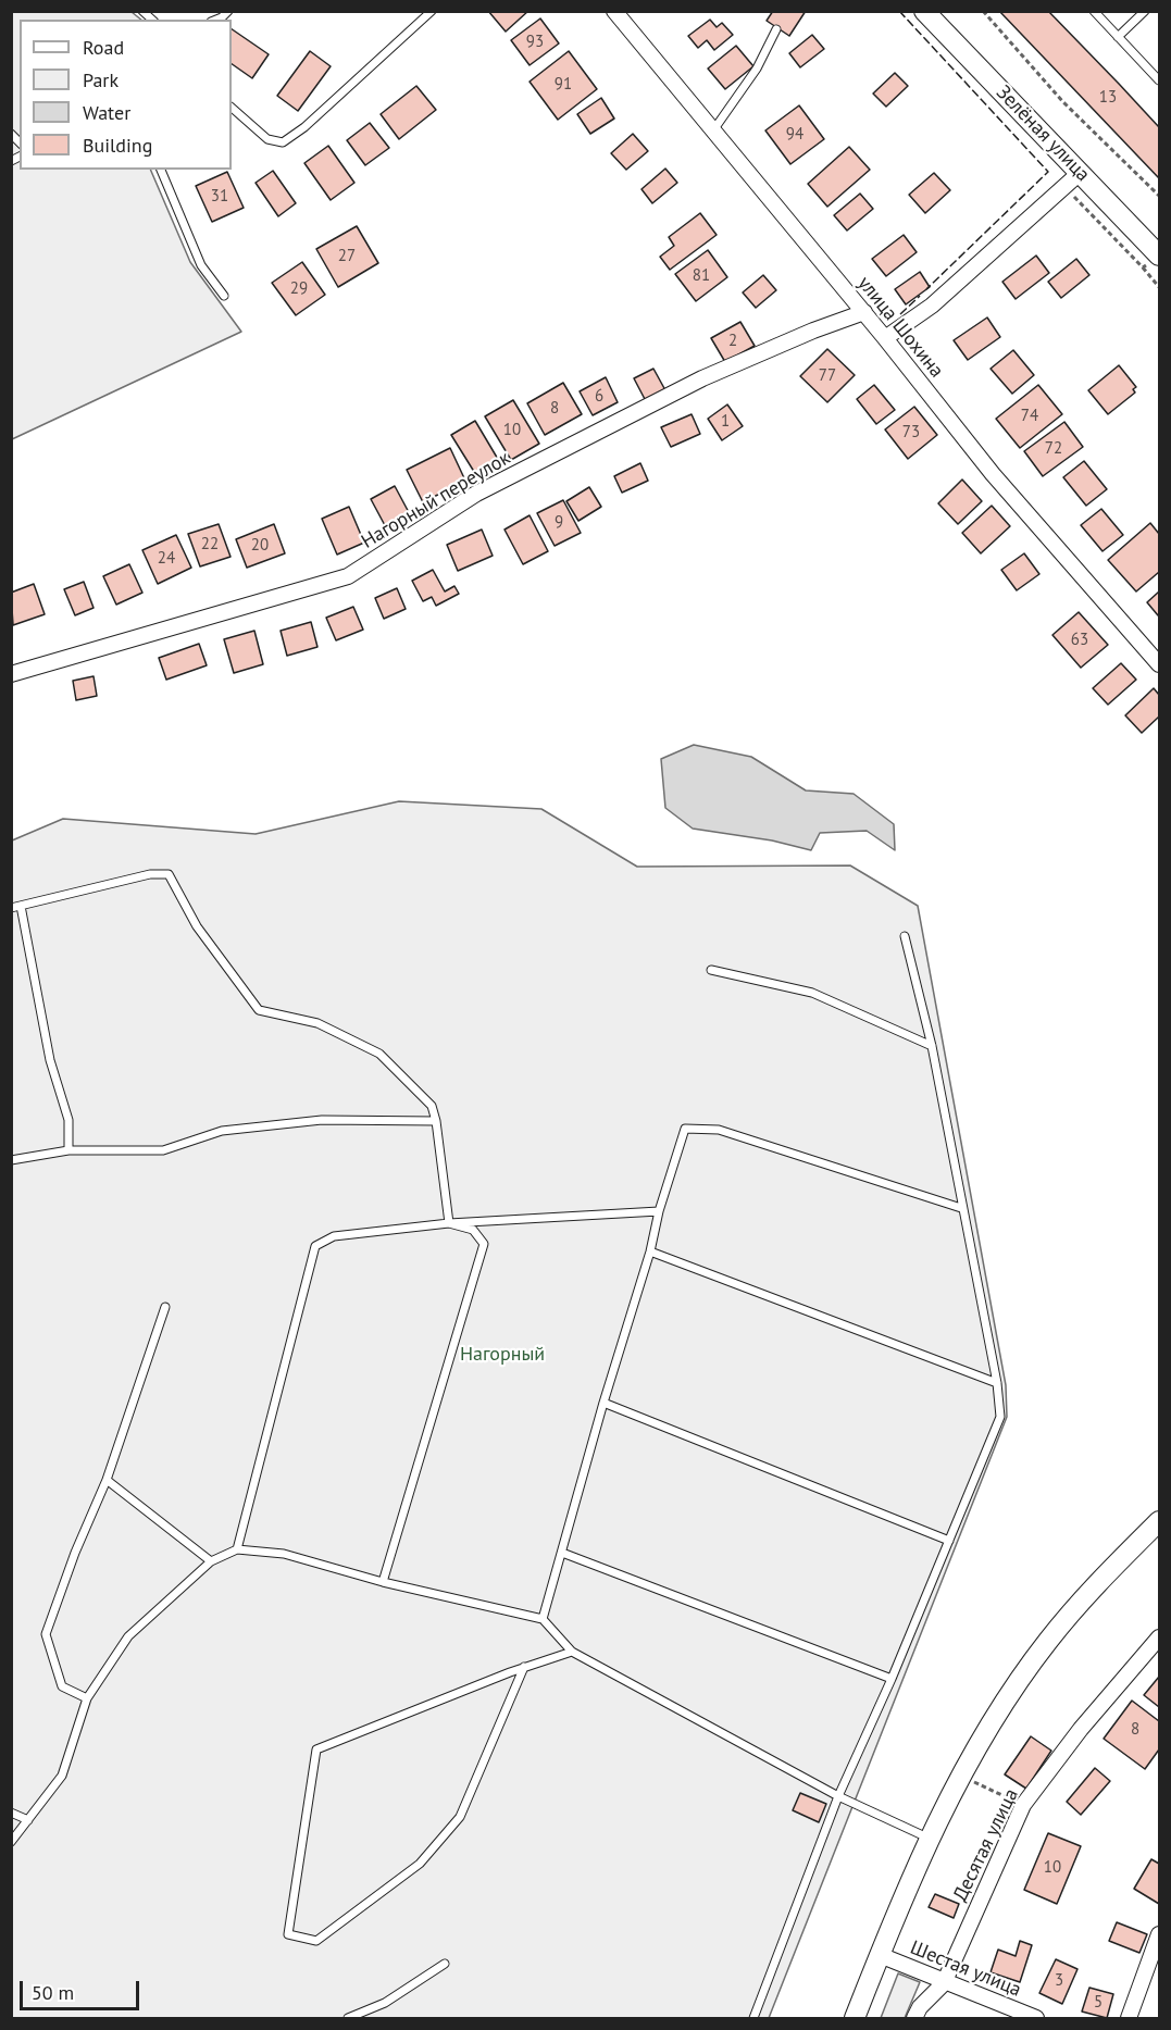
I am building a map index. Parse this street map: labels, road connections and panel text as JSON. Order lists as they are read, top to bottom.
{
  "streets": {
    "main road": ["Зелёная улица"],
    "street": [
      "улица Шохина",
      "Нагорный переулок",
      "Десятая улица",
      "Шестая улица"
    ]
  },
  "crossings": [
    ["улица Шохина", "Нагорный переулок"],
    ["Десятая улица", "Шестая улица"]
  ],
  "parks": ["Нагорный"],
  "house_numbers": [
    "93",
    "91",
    "13",
    "94",
    "31",
    "27",
    "81",
    "29",
    "2",
    "77",
    "6",
    "8",
    "74",
    "1",
    "10",
    "73",
    "72",
    "9",
    "22",
    "20",
    "24",
    "63",
    "8",
    "10",
    "3",
    "5"
  ],
  "legend": [
    "Road",
    "Park",
    "Water",
    "Building"
  ],
  "scale_bar": "50 m"
}
